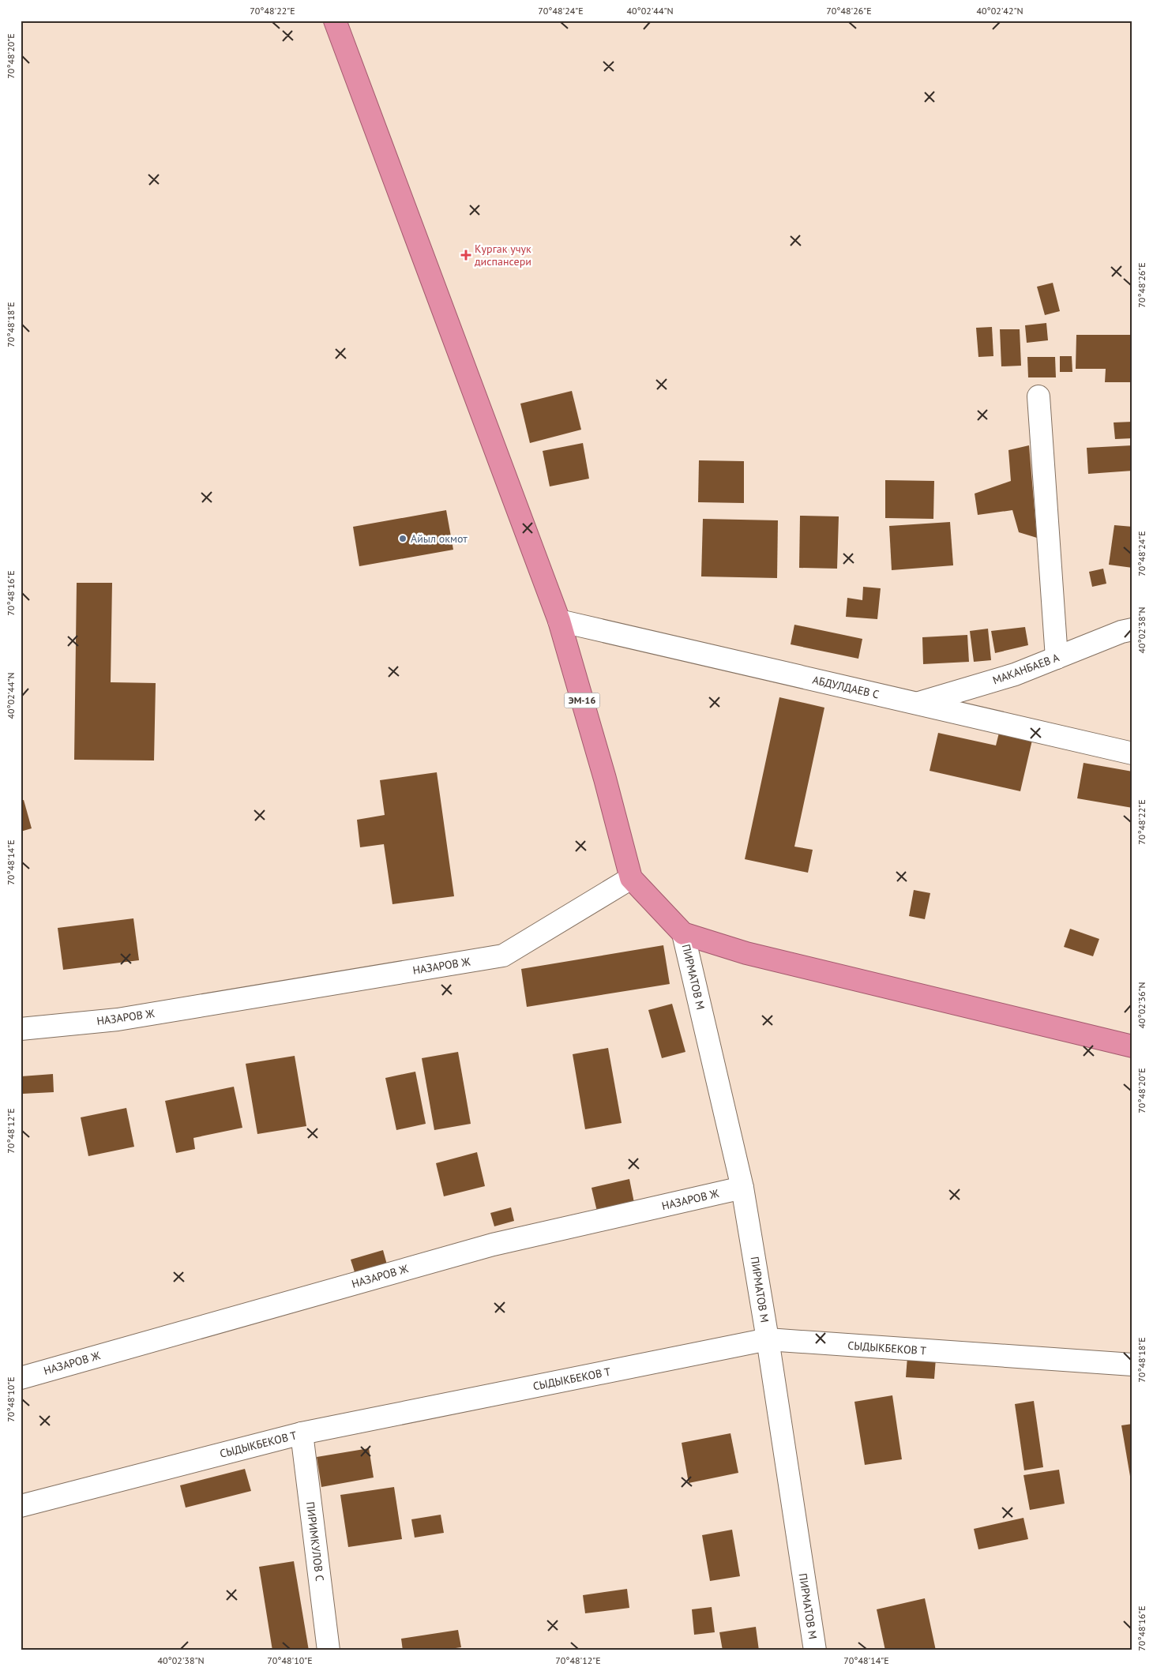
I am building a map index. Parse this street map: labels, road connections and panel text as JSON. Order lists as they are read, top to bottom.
{
  "streets": {
    "highway": ["ЭМ-16"],
    "street": [
      "МАКАНБАЕВ А",
      "АБДУЛДАЕВ С",
      "НАЗАРОВ Ж",
      "ПИРМАТОВ М",
      "СЫДЫКБЕКОВ Т",
      "ПИРИМКУЛОВ С"
    ]
  },
  "crossings": [
    ["МАКАНБАЕВ А", "АБДУЛДАЕВ С"],
    ["АБДУЛДАЕВ С", "ЭМ-16"],
    ["ЭМ-16", "НАЗАРОВ Ж"],
    ["ЭМ-16", "ПИРМАТОВ М"],
    ["НАЗАРОВ Ж", "ПИРМАТОВ М"],
    ["ПИРМАТОВ М", "СЫДЫКБЕКОВ Т"],
    ["СЫДЫКБЕКОВ Т", "ПИРИМКУЛОВ С"]
  ],
  "places": {
    "health": ["Кургак учук диспансери"],
    "other": ["Айыл окмот"]
  },
  "coordinates": [
    "70°48'22\"E",
    "70°48'24\"E",
    "40°02'44\"N",
    "70°48'26\"E",
    "40°02'42\"N",
    "70°48'20\"E",
    "70°48'18\"E",
    "70°48'16\"E",
    "40°02'38\"N",
    "70°48'14\"E",
    "40°02'36\"N",
    "70°48'12\"E",
    "70°48'10\"E"
  ]
}
